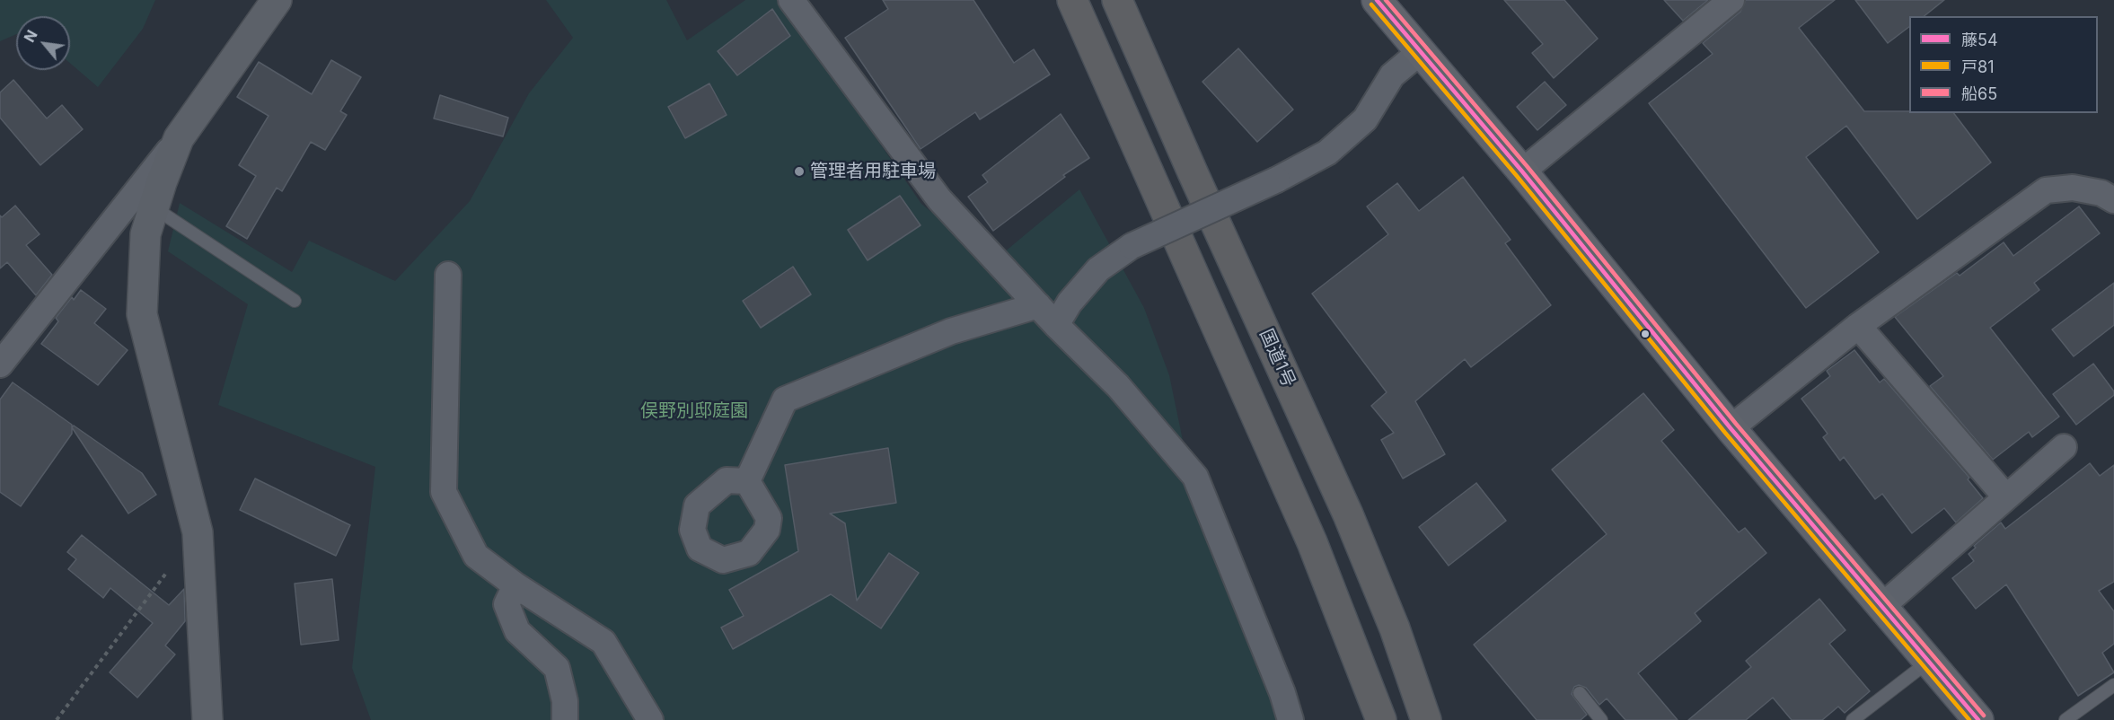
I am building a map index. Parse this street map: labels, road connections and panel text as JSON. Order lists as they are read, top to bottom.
{
  "streets": {
    "highway": ["国道1号"]
  },
  "parks": ["俣野別邸庭園"],
  "places": ["管理者用駐車場"],
  "lines": ["transit line 藤54", "transit line 船65", "transit line 戸81"],
  "legend": ["藤54", "戸81", "船65"],
  "north": "top left"
}
